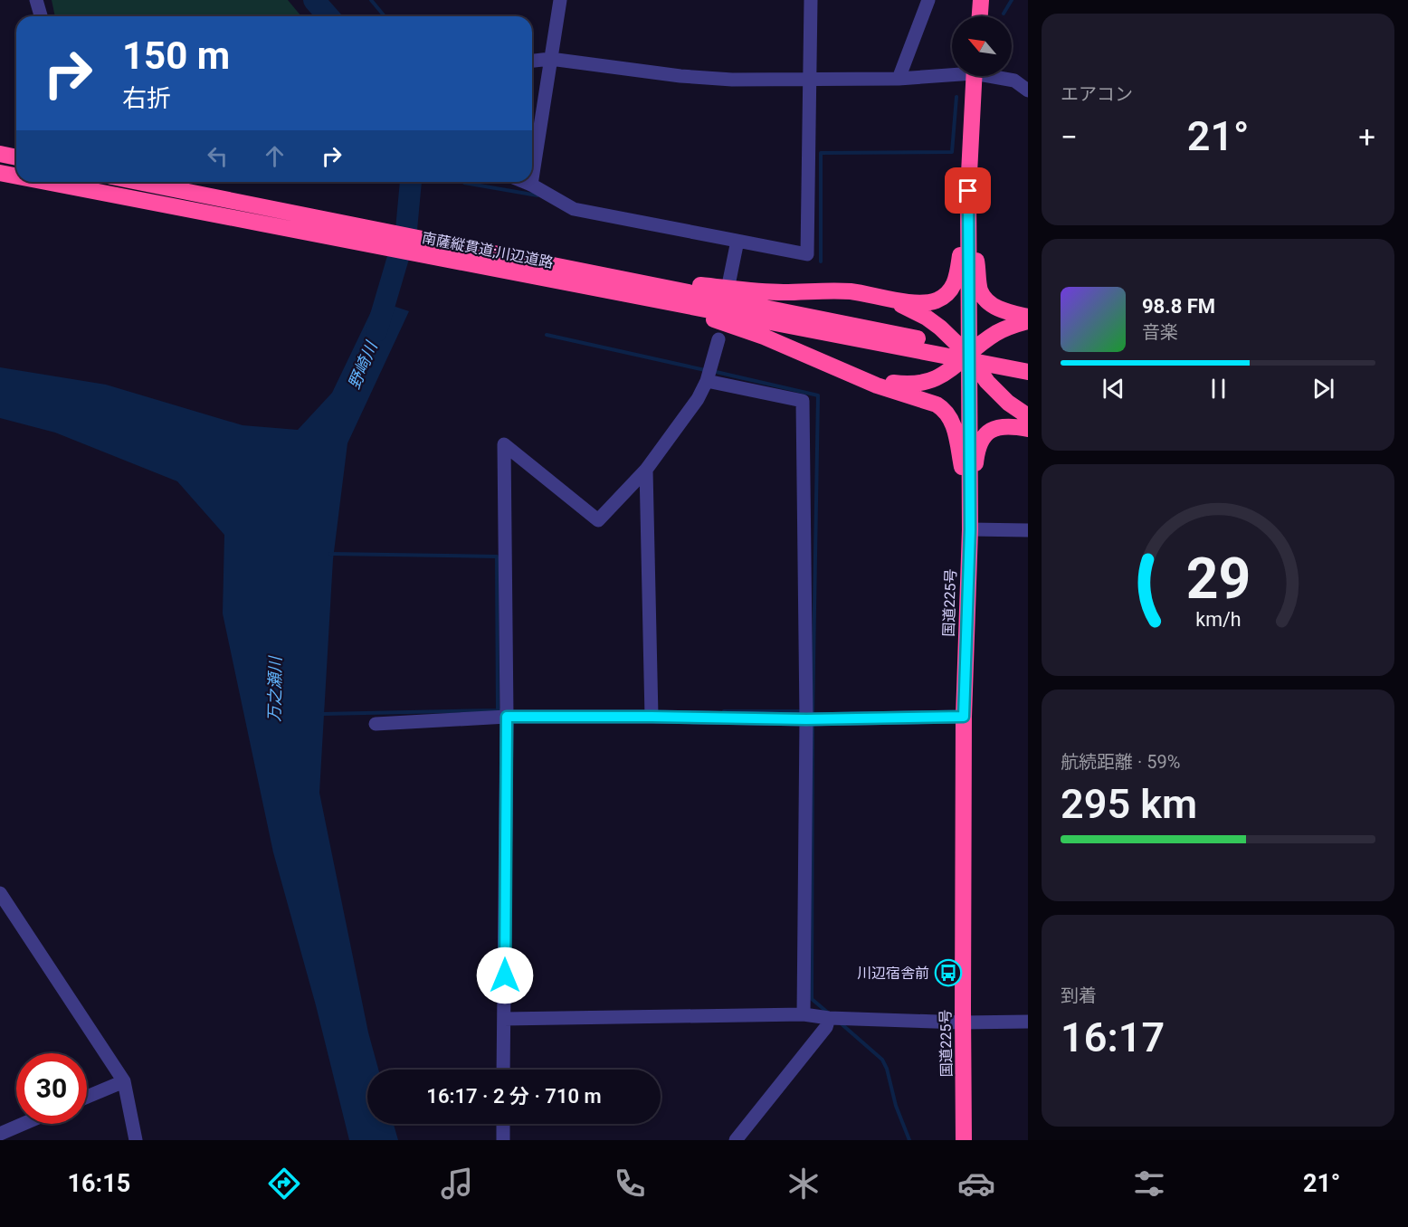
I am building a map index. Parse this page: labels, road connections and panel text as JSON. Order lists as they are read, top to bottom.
{
  "streets": {
    "highway": ["南薩縦貫道;川辺道路", "国道225号"]
  },
  "crossings": [
    ["南薩縦貫道;川辺道路", "国道225号"]
  ],
  "water": ["野崎川", "万之瀬川"],
  "places": {
    "bus stop": ["川辺宿舎前"]
  },
  "north": "top left",
  "page": {
    "tile": [
      "エアコン",
      ["航続距離 · 59%", "295 km"],
      ["到着", "16:17"]
    ],
    "turn": ["150 m", "右折"],
    "heat": ["−", "21°", "+"],
    "song": ["98.8 FM", "音楽"],
    "limit": "30",
    "trip": "16:17 · 2 分 · 710 m",
    "tabs": ["16:15", "21°"],
    "gauge": ["29", "km/h"]
  }
}
